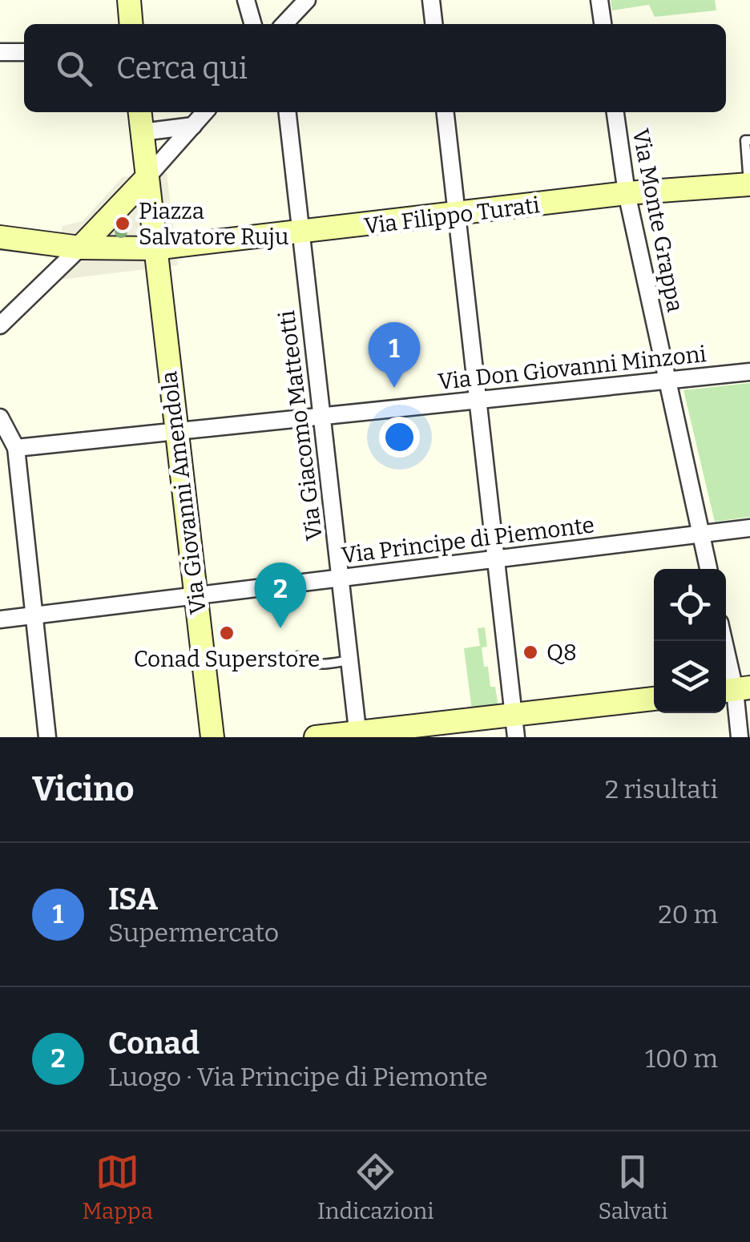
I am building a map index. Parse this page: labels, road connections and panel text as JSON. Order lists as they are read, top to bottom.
{
  "streets": {
    "street": [
      "Via Filippo Turati",
      "Via Monte Grappa",
      "Via Don Giovanni Minzoni",
      "Via Giacomo Matteotti",
      "Via Giovanni Amendola",
      "Via Principe di Piemonte"
    ]
  },
  "crossings": [
    ["Via Filippo Turati", "Via Monte Grappa"],
    ["Via Filippo Turati", "Via Giacomo Matteotti"],
    ["Via Filippo Turati", "Via Giovanni Amendola"],
    ["Via Monte Grappa", "Via Don Giovanni Minzoni"],
    ["Via Monte Grappa", "Via Principe di Piemonte"],
    ["Via Don Giovanni Minzoni", "Via Giacomo Matteotti"],
    ["Via Don Giovanni Minzoni", "Via Giovanni Amendola"],
    ["Via Giacomo Matteotti", "Via Principe di Piemonte"],
    ["Via Giovanni Amendola", "Via Principe di Piemonte"]
  ],
  "places": ["Piazza Salvatore Ruju", "Conad Superstore", "Q8"],
  "page": {
    "search": "Cerca qui",
    "pins": ["1", "2"],
    "heading": ["Vicino", "2 risultati"],
    "list": [
      {
        "mark": "1",
        "name": "ISA",
        "note": "Supermercato",
        "value": "20 m"
      },
      {
        "mark": "2",
        "name": "Conad",
        "note": "Luogo · Via Principe di Piemonte",
        "value": "100 m"
      }
    ],
    "nav": ["Mappa", "Indicazioni", "Salvati"]
  }
}
